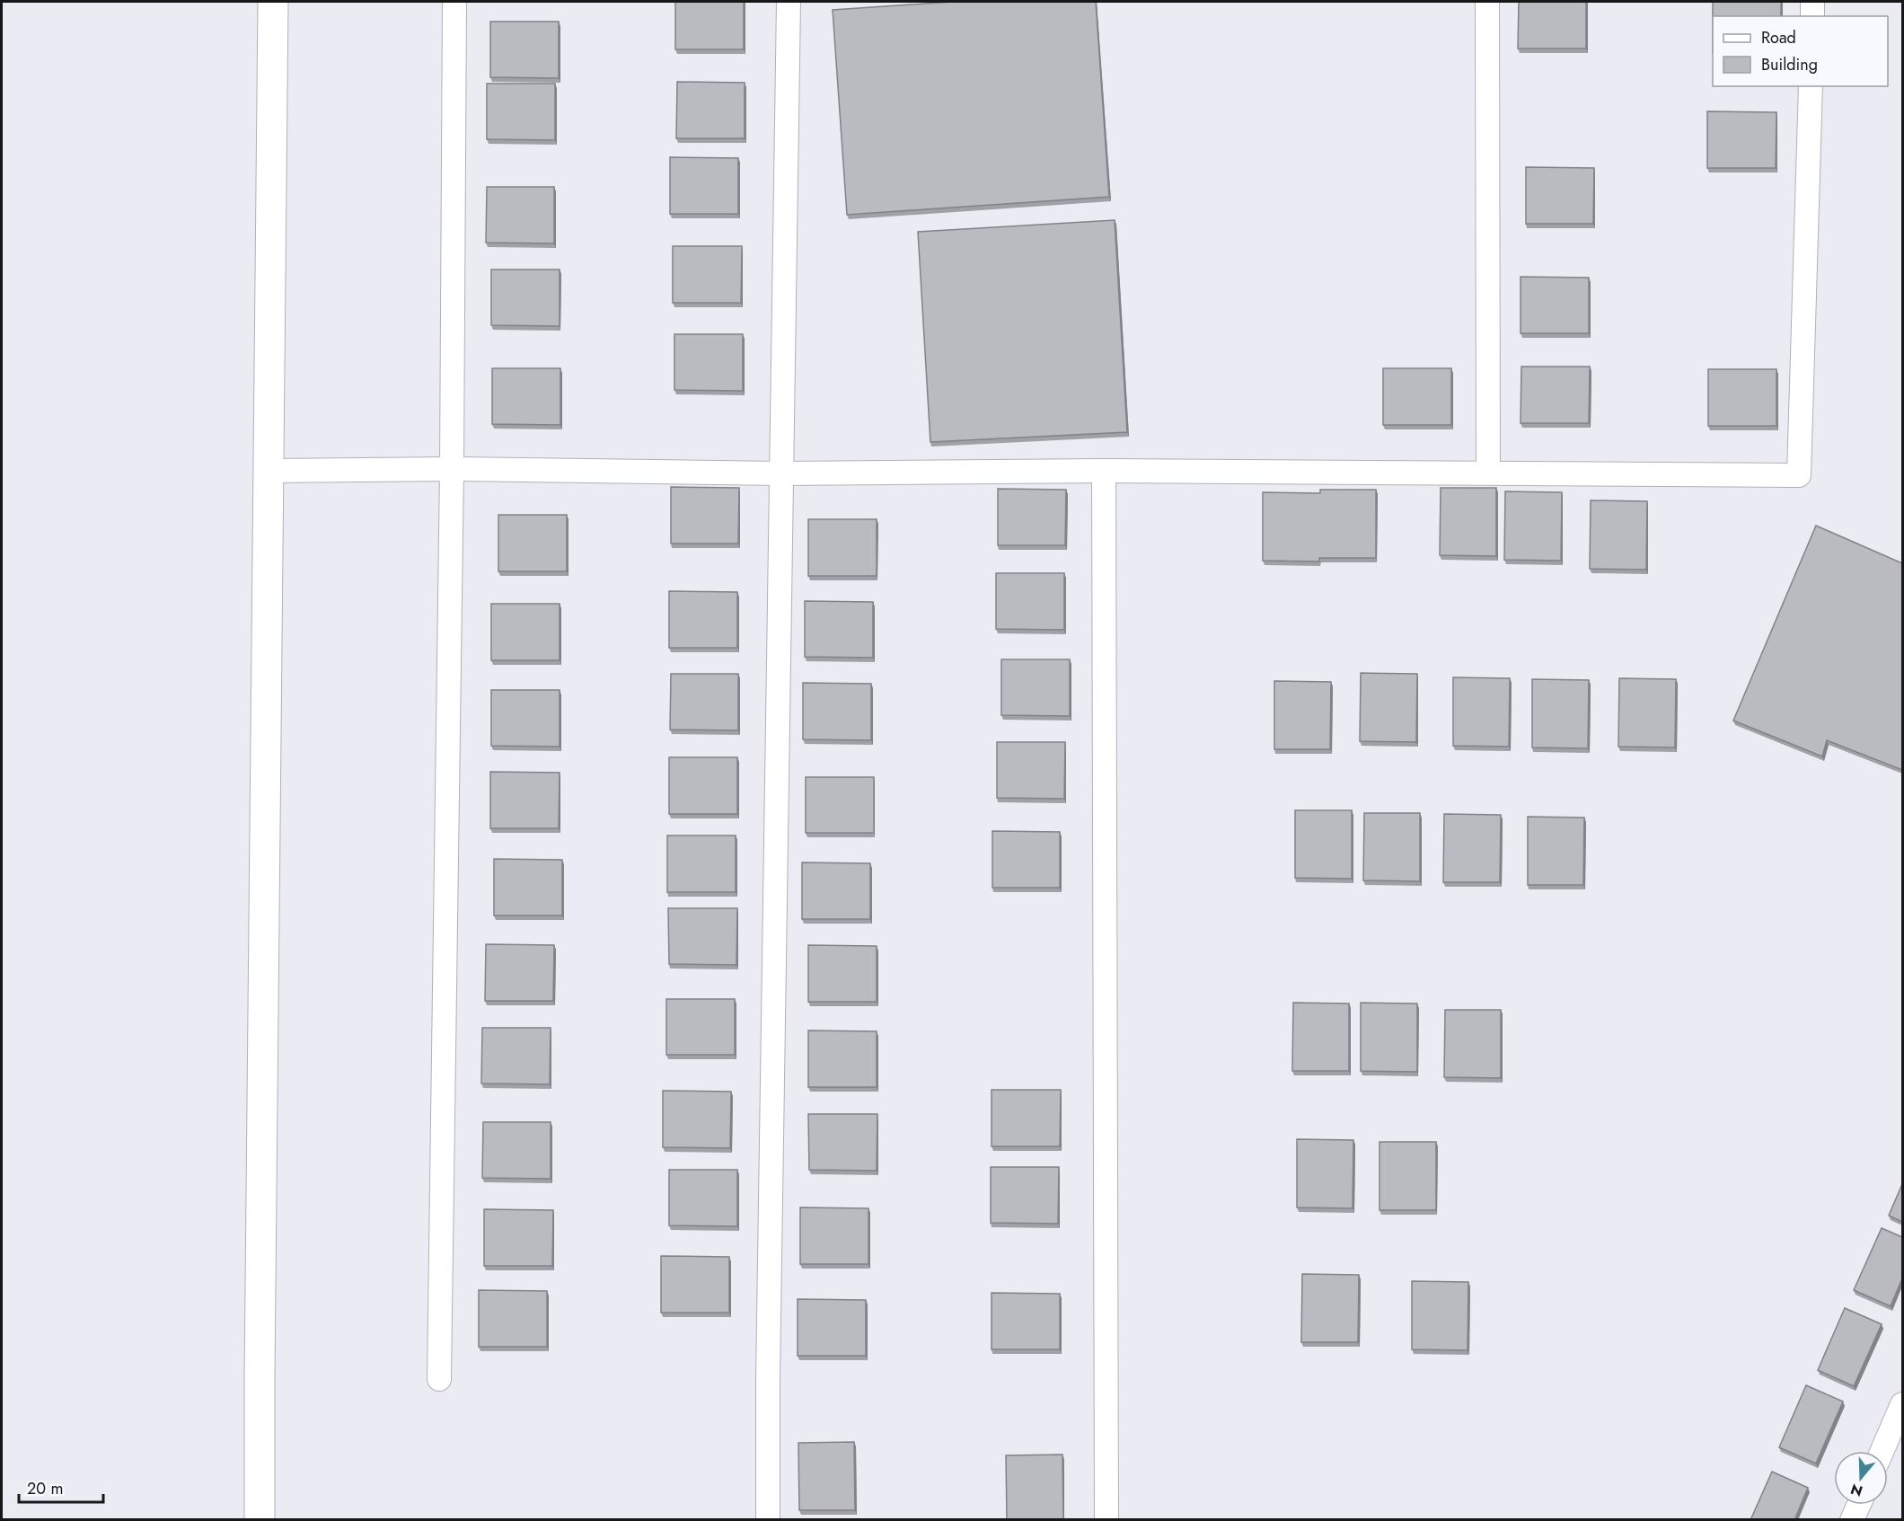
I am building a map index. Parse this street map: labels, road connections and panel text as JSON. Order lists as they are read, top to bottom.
{
  "legend": ["Road", "Building"],
  "scale_bar": "20 m",
  "north": "bottom"
}
